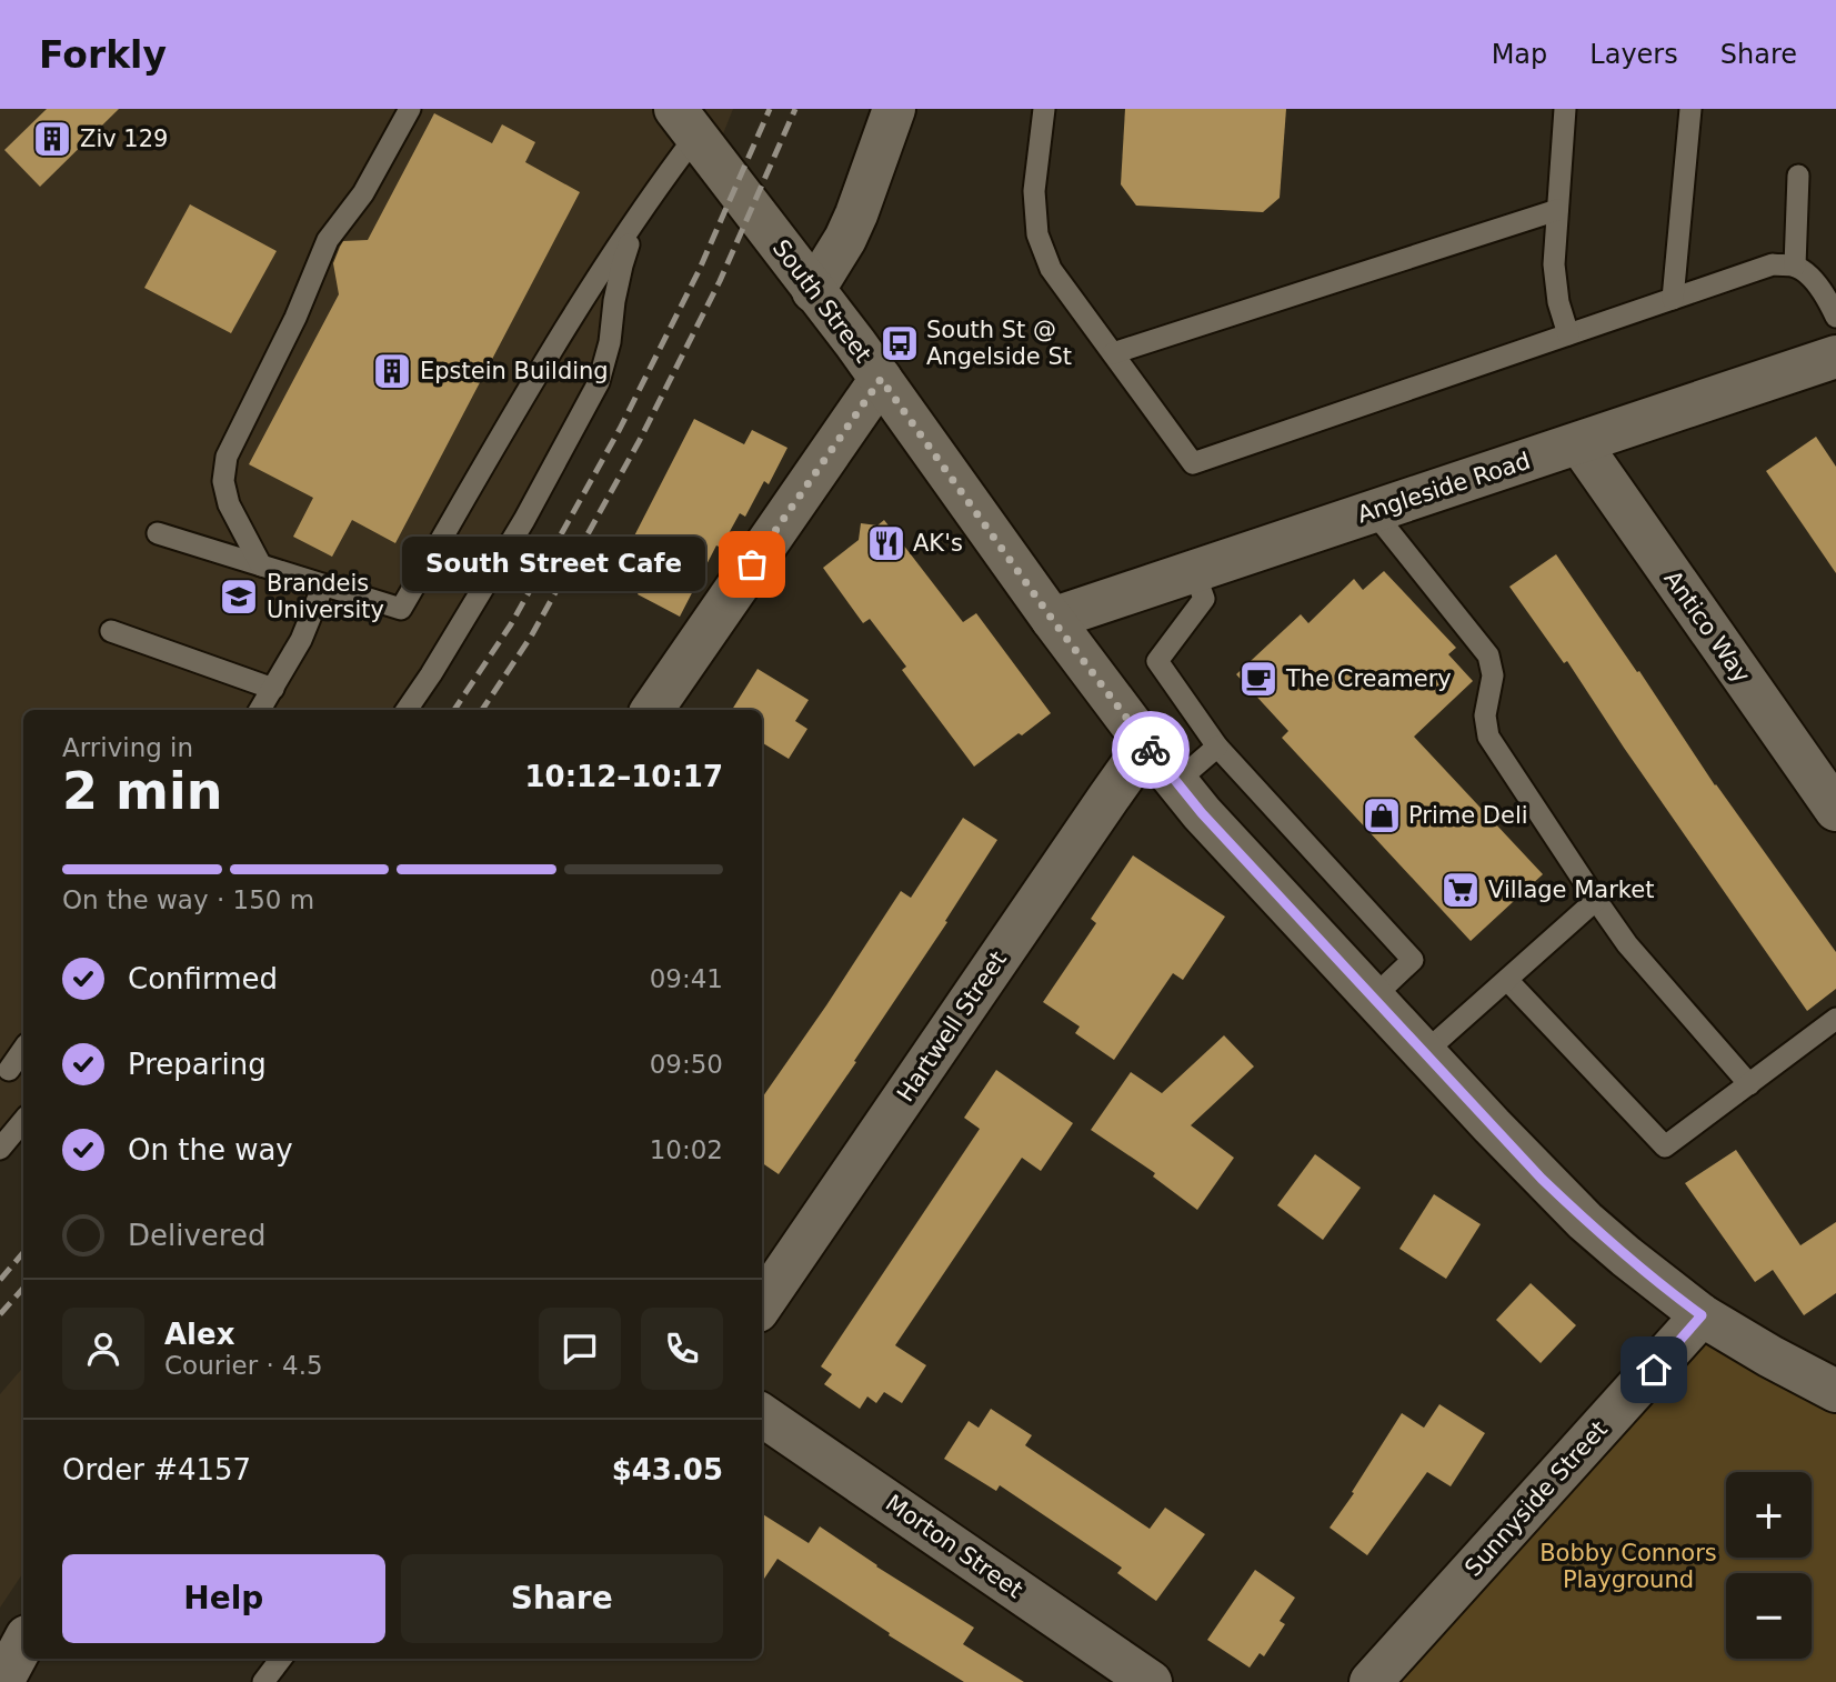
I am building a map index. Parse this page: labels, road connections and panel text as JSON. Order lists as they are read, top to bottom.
{
  "streets": {
    "street": [
      "South Street",
      "Angleside Road",
      "Antico Way",
      "Hartwell Street",
      "Sunnyside Street",
      "Morton Street"
    ]
  },
  "crossings": [
    ["South Street", "Angleside Road"],
    ["South Street", "Hartwell Street"],
    ["South Street", "Sunnyside Street"],
    ["Angleside Road", "Antico Way"]
  ],
  "parks": ["Bobby Connors Playground"],
  "places": {
    "building": ["Ziv 129", "Epstein Building"],
    "bus stop": ["South St @ Angelside St"],
    "restaurant": ["AK's"],
    "other": ["South Street Cafe"],
    "school or university": ["Brandeis University"],
    "cafe": ["The Creamery"],
    "shop": ["Prime Deli"],
    "supermarket": ["Village Market"]
  },
  "page": {
    "header": "Forkly",
    "nav": ["Map", "Layers", "Share"],
    "bubble": "South Street Cafe",
    "heading": ["2 min", "Arriving in", "10:12–10:17"],
    "panel": [
      "Alex",
      "Courier · 4.5",
      "Order #4157",
      "$43.05"
    ],
    "bar": "On the way · 150 m",
    "list": [
      ["Confirmed", "09:41"],
      ["Preparing", "09:50"],
      ["On the way", "10:02"],
      "Delivered"
    ],
    "map_buttons": ["+", "−"],
    "buttons": ["Help", "Share"]
  }
}
